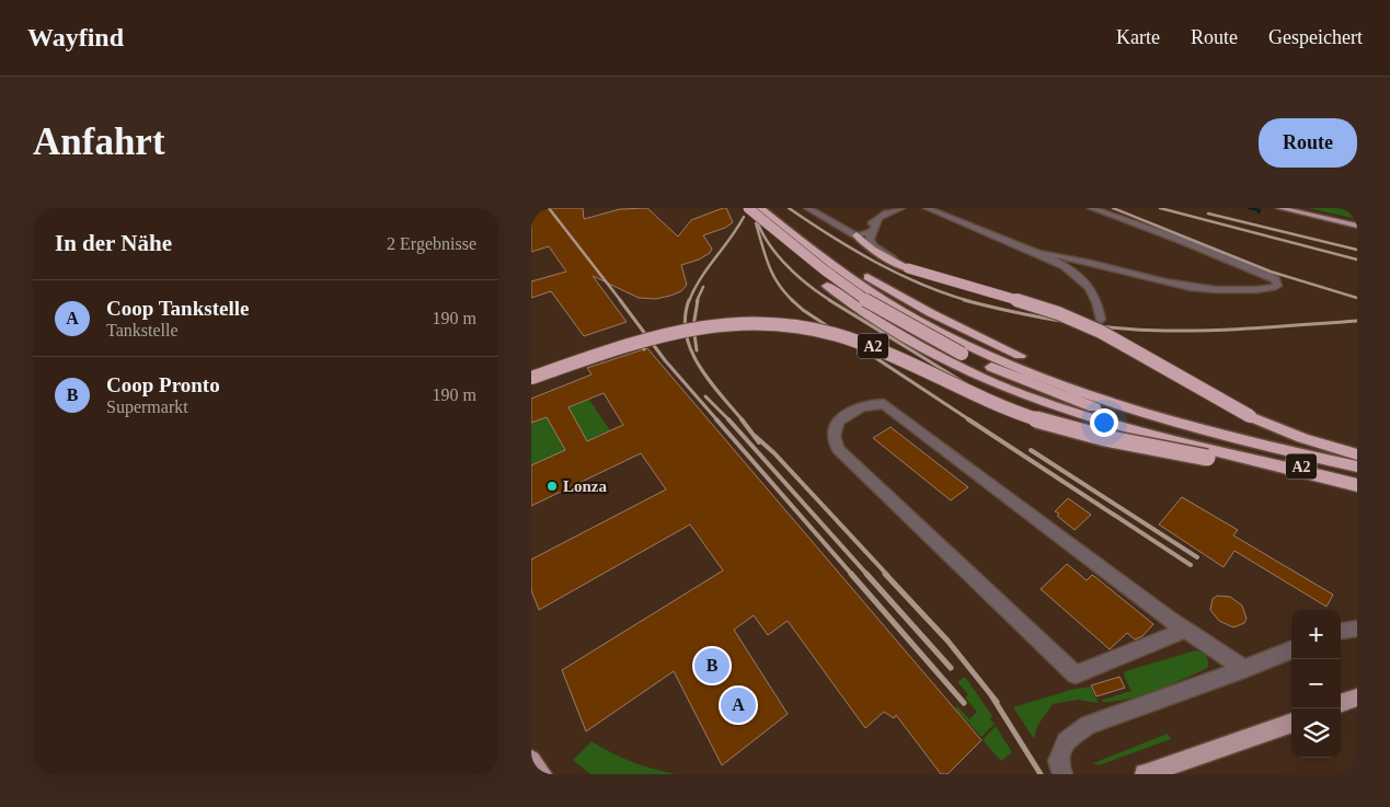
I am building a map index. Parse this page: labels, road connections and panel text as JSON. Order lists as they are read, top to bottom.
{
  "streets": {
    "highway": ["A2"]
  },
  "places": ["Lonza"],
  "page": {
    "header": "Wayfind",
    "nav": ["Karte", "Route", "Gespeichert"],
    "buttons": "Route",
    "title": "Anfahrt",
    "heading": ["In der Nähe", "2 Ergebnisse"],
    "list": [
      {
        "mark": "A",
        "name": "Coop Tankstelle",
        "note": "Tankstelle",
        "value": "190 m"
      },
      {
        "mark": "B",
        "name": "Coop Pronto",
        "note": "Supermarkt",
        "value": "190 m"
      }
    ],
    "map_buttons": ["+", "−"],
    "pins": ["B", "A"]
  }
}
